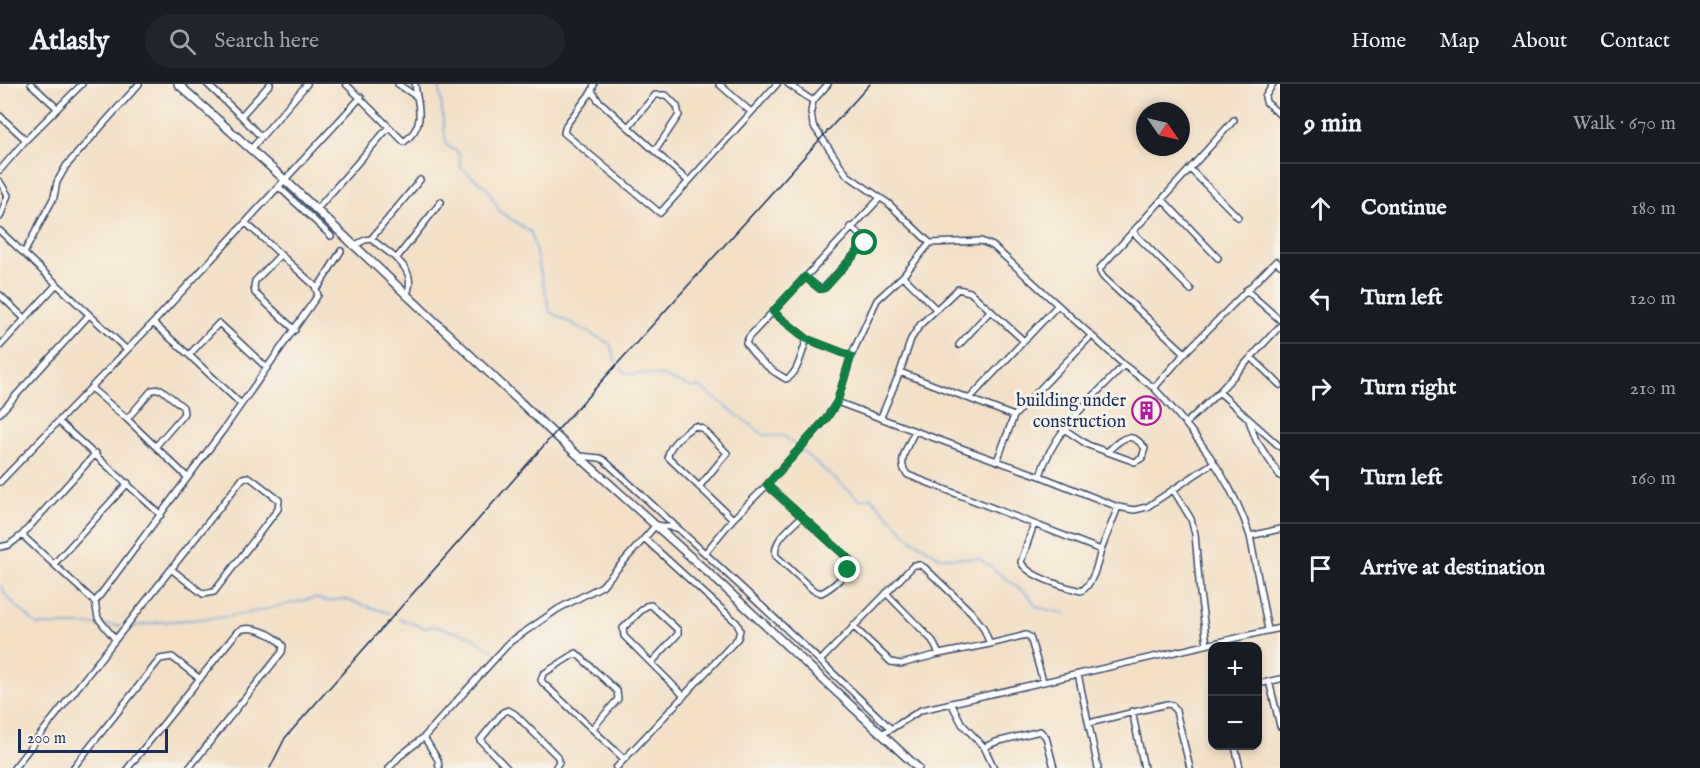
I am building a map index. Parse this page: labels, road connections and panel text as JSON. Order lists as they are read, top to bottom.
{
  "places": {
    "building": ["building under construction"]
  },
  "scale_bar": "200 m",
  "north": "bottom right",
  "page": {
    "header": "Atlasly",
    "search": "Search here",
    "nav": [
      "Home",
      "Map",
      "About",
      "Contact"
    ],
    "heading": ["9 min", "Walk · 670 m"],
    "list": [
      ["Continue", "180 m"],
      ["Turn left", "120 m"],
      ["Turn right", "210 m"],
      ["Turn left", "160 m"],
      "Arrive at destination"
    ],
    "map_buttons": ["+", "−"],
    "scale": "200 m"
  }
}
